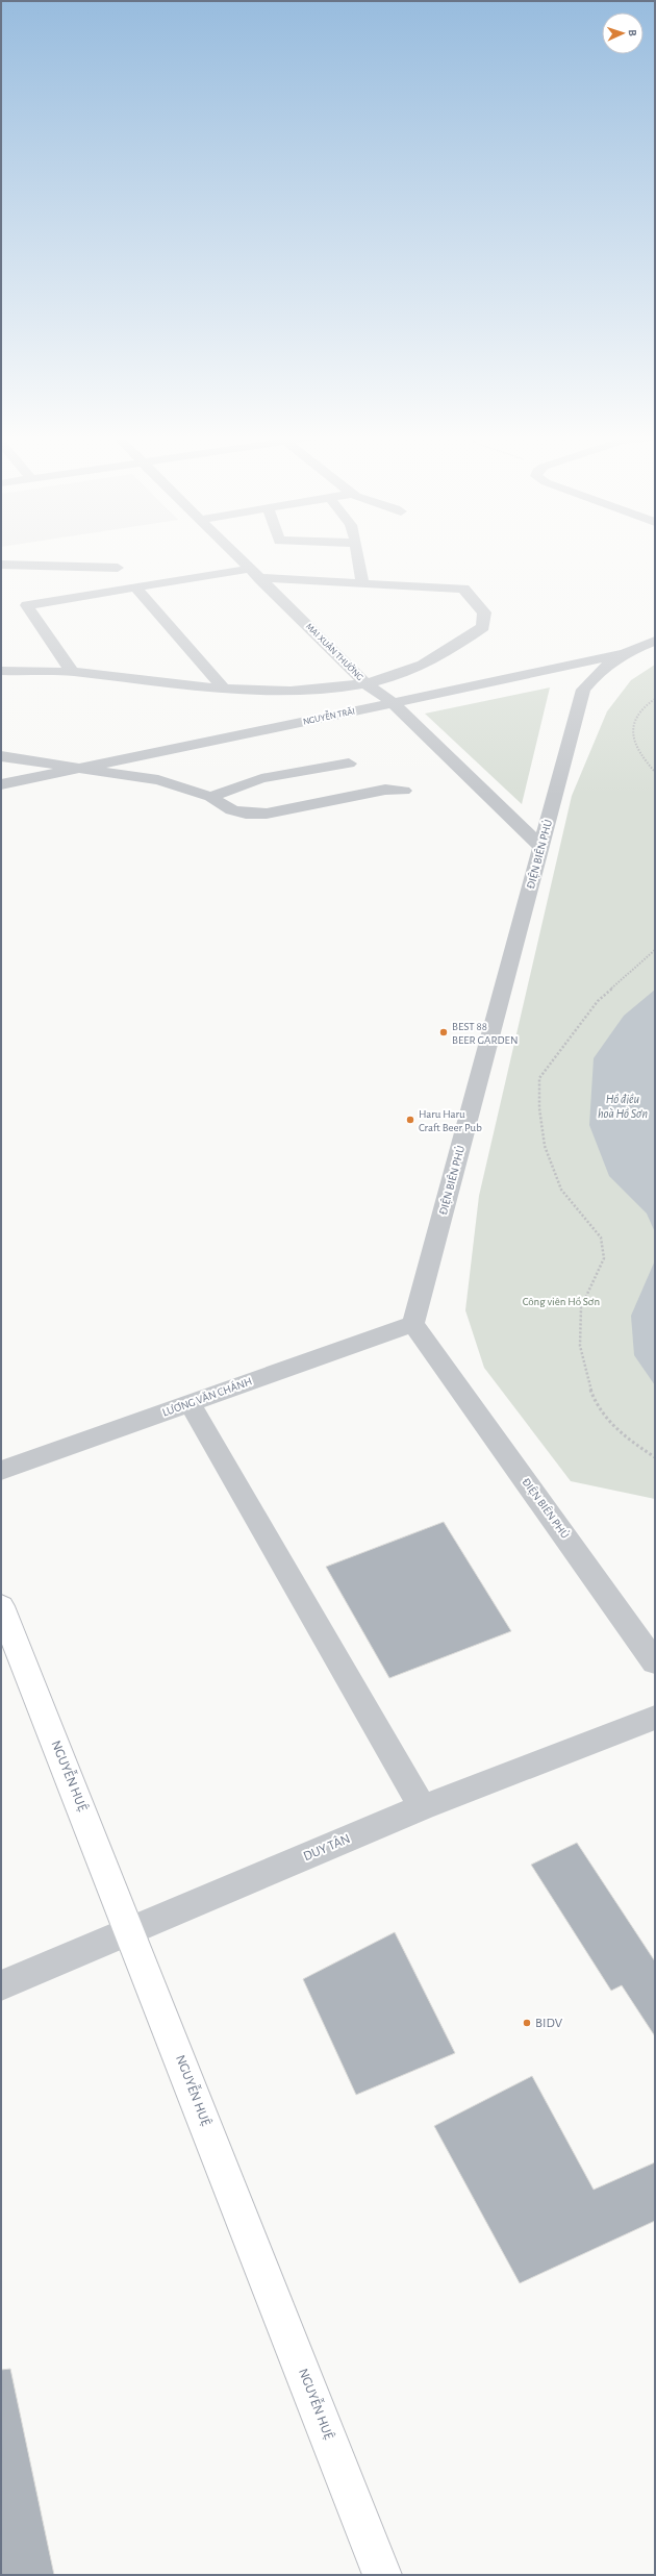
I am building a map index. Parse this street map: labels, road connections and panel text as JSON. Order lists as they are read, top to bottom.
{
  "streets": {
    "main road": ["NGUYỄN HUỆ"],
    "street": [
      "MAI XUÂN THƯỞNG",
      "NGUYỄN TRÃI",
      "ĐIỆN BIÊN PHỦ",
      "LƯƠNG VĂN CHÁNH",
      "DUY TÂN"
    ]
  },
  "crossings": [
    ["MAI XUÂN THƯỞNG", "NGUYỄN TRÃI"],
    ["MAI XUÂN THƯỞNG", "ĐIỆN BIÊN PHỦ"],
    ["NGUYỄN TRÃI", "ĐIỆN BIÊN PHỦ"],
    ["ĐIỆN BIÊN PHỦ", "LƯƠNG VĂN CHÁNH"],
    ["NGUYỄN HUỆ", "DUY TÂN"]
  ],
  "water": ["Hồ điều hoà Hồ Sơn"],
  "parks": ["Công viên Hồ Sơn"],
  "places": ["BEST 88 BEER GARDEN", "Haru Haru Craft Beer Pub", "BIDV"],
  "north": "right"
}
